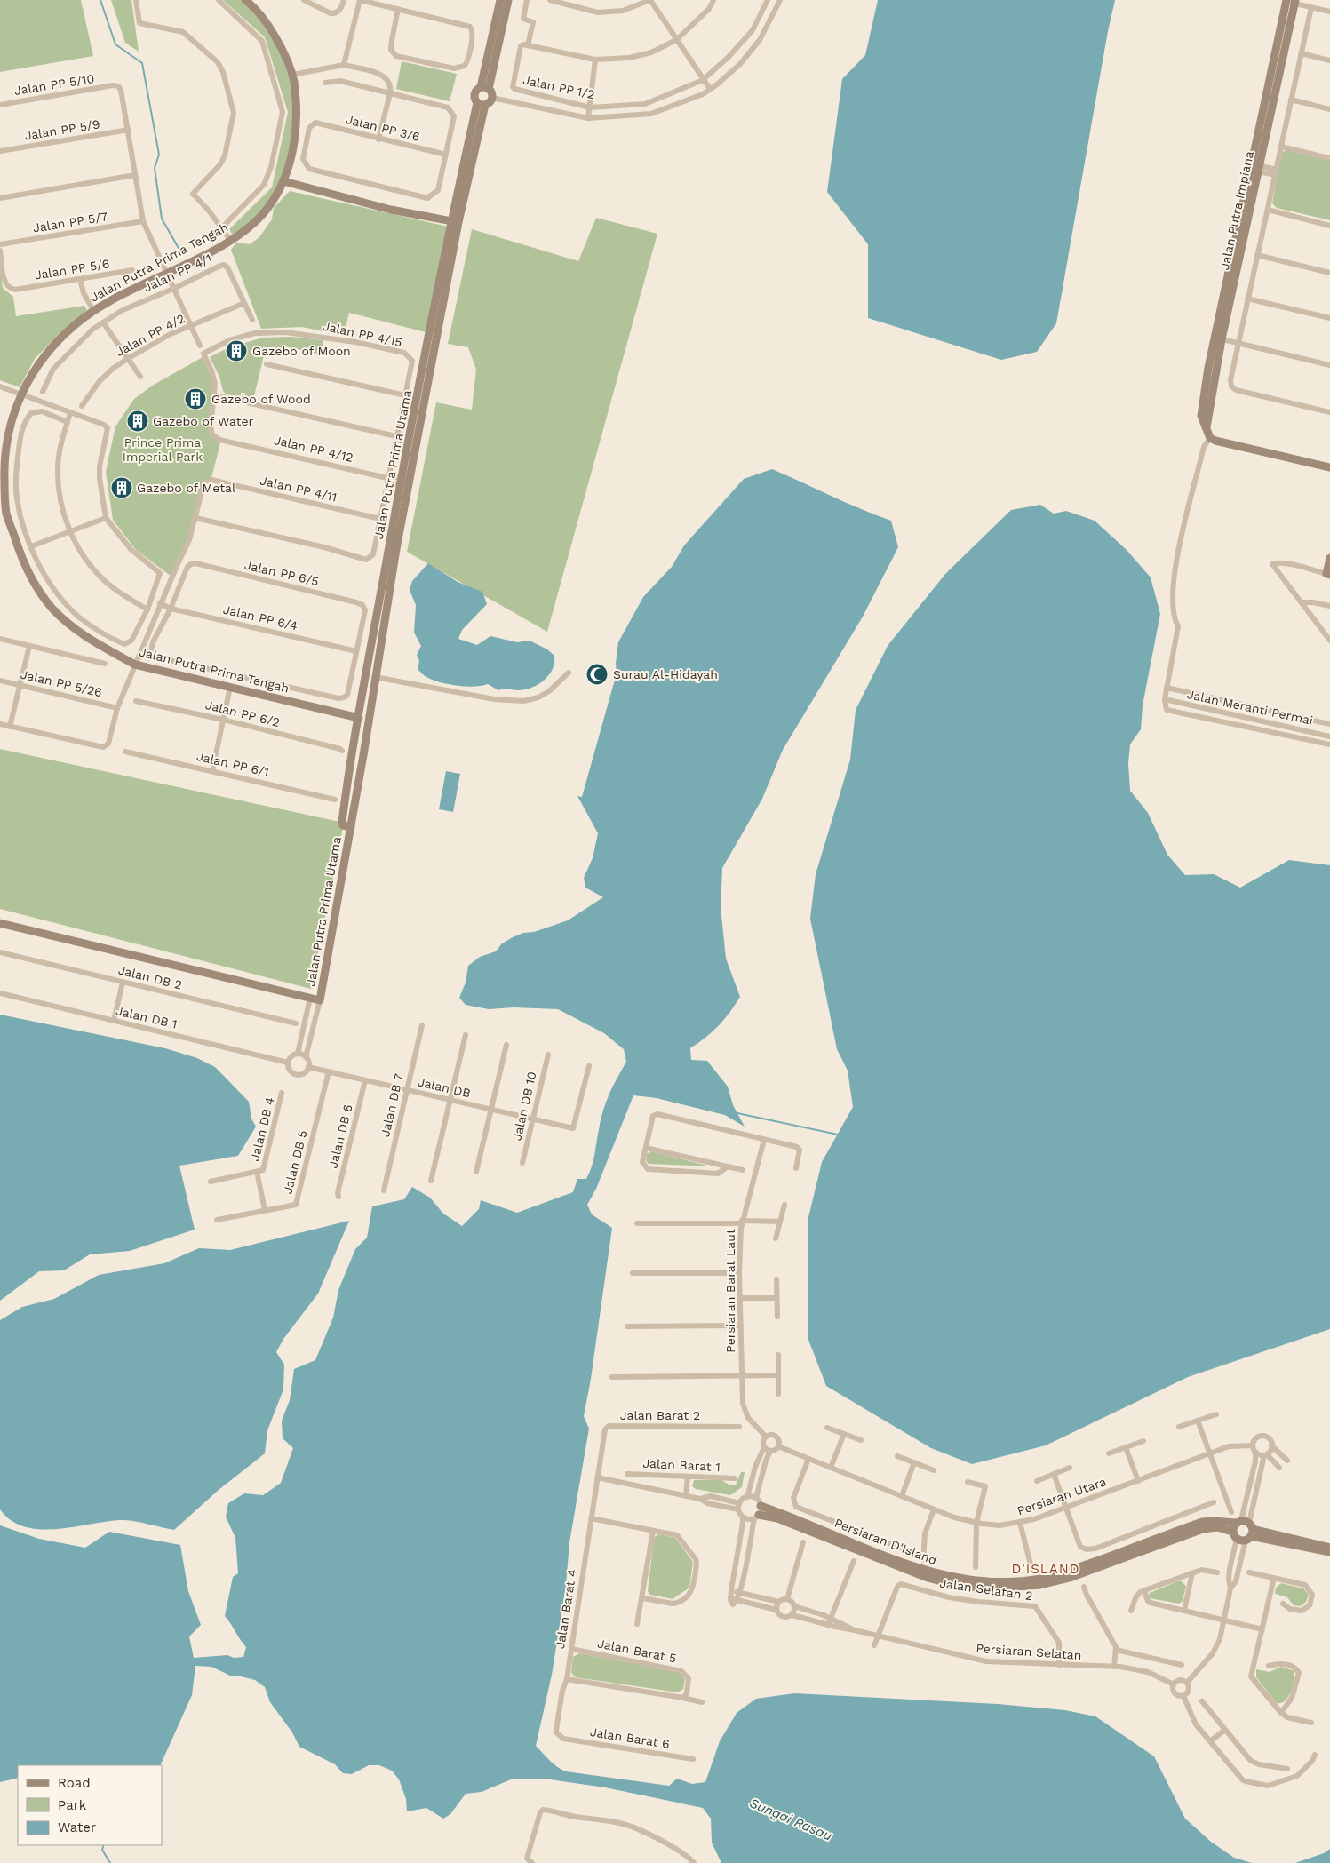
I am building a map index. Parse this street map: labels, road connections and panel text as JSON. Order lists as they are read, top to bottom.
{
  "streets": {
    "street": [
      "Jalan PP 5/10",
      "Jalan PP 1/2",
      "Jalan PP 3/6",
      "Jalan PP 5/9",
      "Jalan Putra Impiana",
      "Jalan PP 5/7",
      "Jalan Putra Prima Tengah",
      "Jalan PP 5/6",
      "Jalan PP 4/1",
      "Jalan PP 4/15",
      "Jalan PP 4/2",
      "Jalan PP 4/12",
      "Jalan Putra Prima Utama",
      "Jalan PP 4/11",
      "Jalan PP 6/5",
      "Jalan PP 6/4",
      "Jalan PP 5/26",
      "Jalan Meranti Permai",
      "Jalan PP 6/2",
      "Jalan PP 6/1",
      "Jalan DB 2",
      "Jalan DB 1",
      "Jalan DB",
      "Jalan DB 7",
      "Jalan DB 10",
      "Jalan DB 4",
      "Jalan DB 6",
      "Jalan DB 5",
      "Persiaran Barat Laut",
      "Jalan Barat 2",
      "Jalan Barat 1",
      "Persiaran Utara",
      "Persiaran D'Island",
      "Jalan Selatan 2",
      "Jalan Barat 4",
      "Jalan Barat 5",
      "Persiaran Selatan",
      "Jalan Barat 6"
    ]
  },
  "crossings": [
    ["Jalan PP 5/10", "Jalan PP 5/9"],
    ["Jalan Putra Prima Tengah", "Jalan Putra Prima Utama"],
    ["Jalan PP 4/1", "Jalan PP 4/2"],
    ["Jalan PP 4/15", "Jalan PP 4/12"],
    ["Jalan PP 4/15", "Jalan PP 4/11"],
    ["Jalan PP 4/12", "Jalan Putra Prima Utama"],
    ["Jalan PP 6/5", "Jalan PP 6/4"],
    ["Jalan DB 1", "Jalan DB"],
    ["Jalan DB", "Jalan DB 7"],
    ["Jalan DB", "Jalan DB 10"],
    ["Jalan DB", "Jalan DB 6"],
    ["Jalan DB", "Jalan DB 5"],
    ["Persiaran Barat Laut", "Persiaran Utara"],
    ["Jalan Barat 2", "Jalan Barat 4"],
    ["Jalan Selatan 2", "Persiaran Selatan"],
    ["Jalan Barat 4", "Jalan Barat 5"],
    ["Jalan Barat 4", "Jalan Barat 6"]
  ],
  "districts": ["D'ISLAND"],
  "water": ["Sungai Rasau"],
  "parks": ["Prince Prima Imperial Park"],
  "places": {
    "building": [
      "Gazebo of Moon",
      "Gazebo of Wood",
      "Gazebo of Water",
      "Gazebo of Metal"
    ],
    "mosque": ["Surau Al-Hidayah"]
  },
  "legend": ["Road", "Park", "Water"]
}
